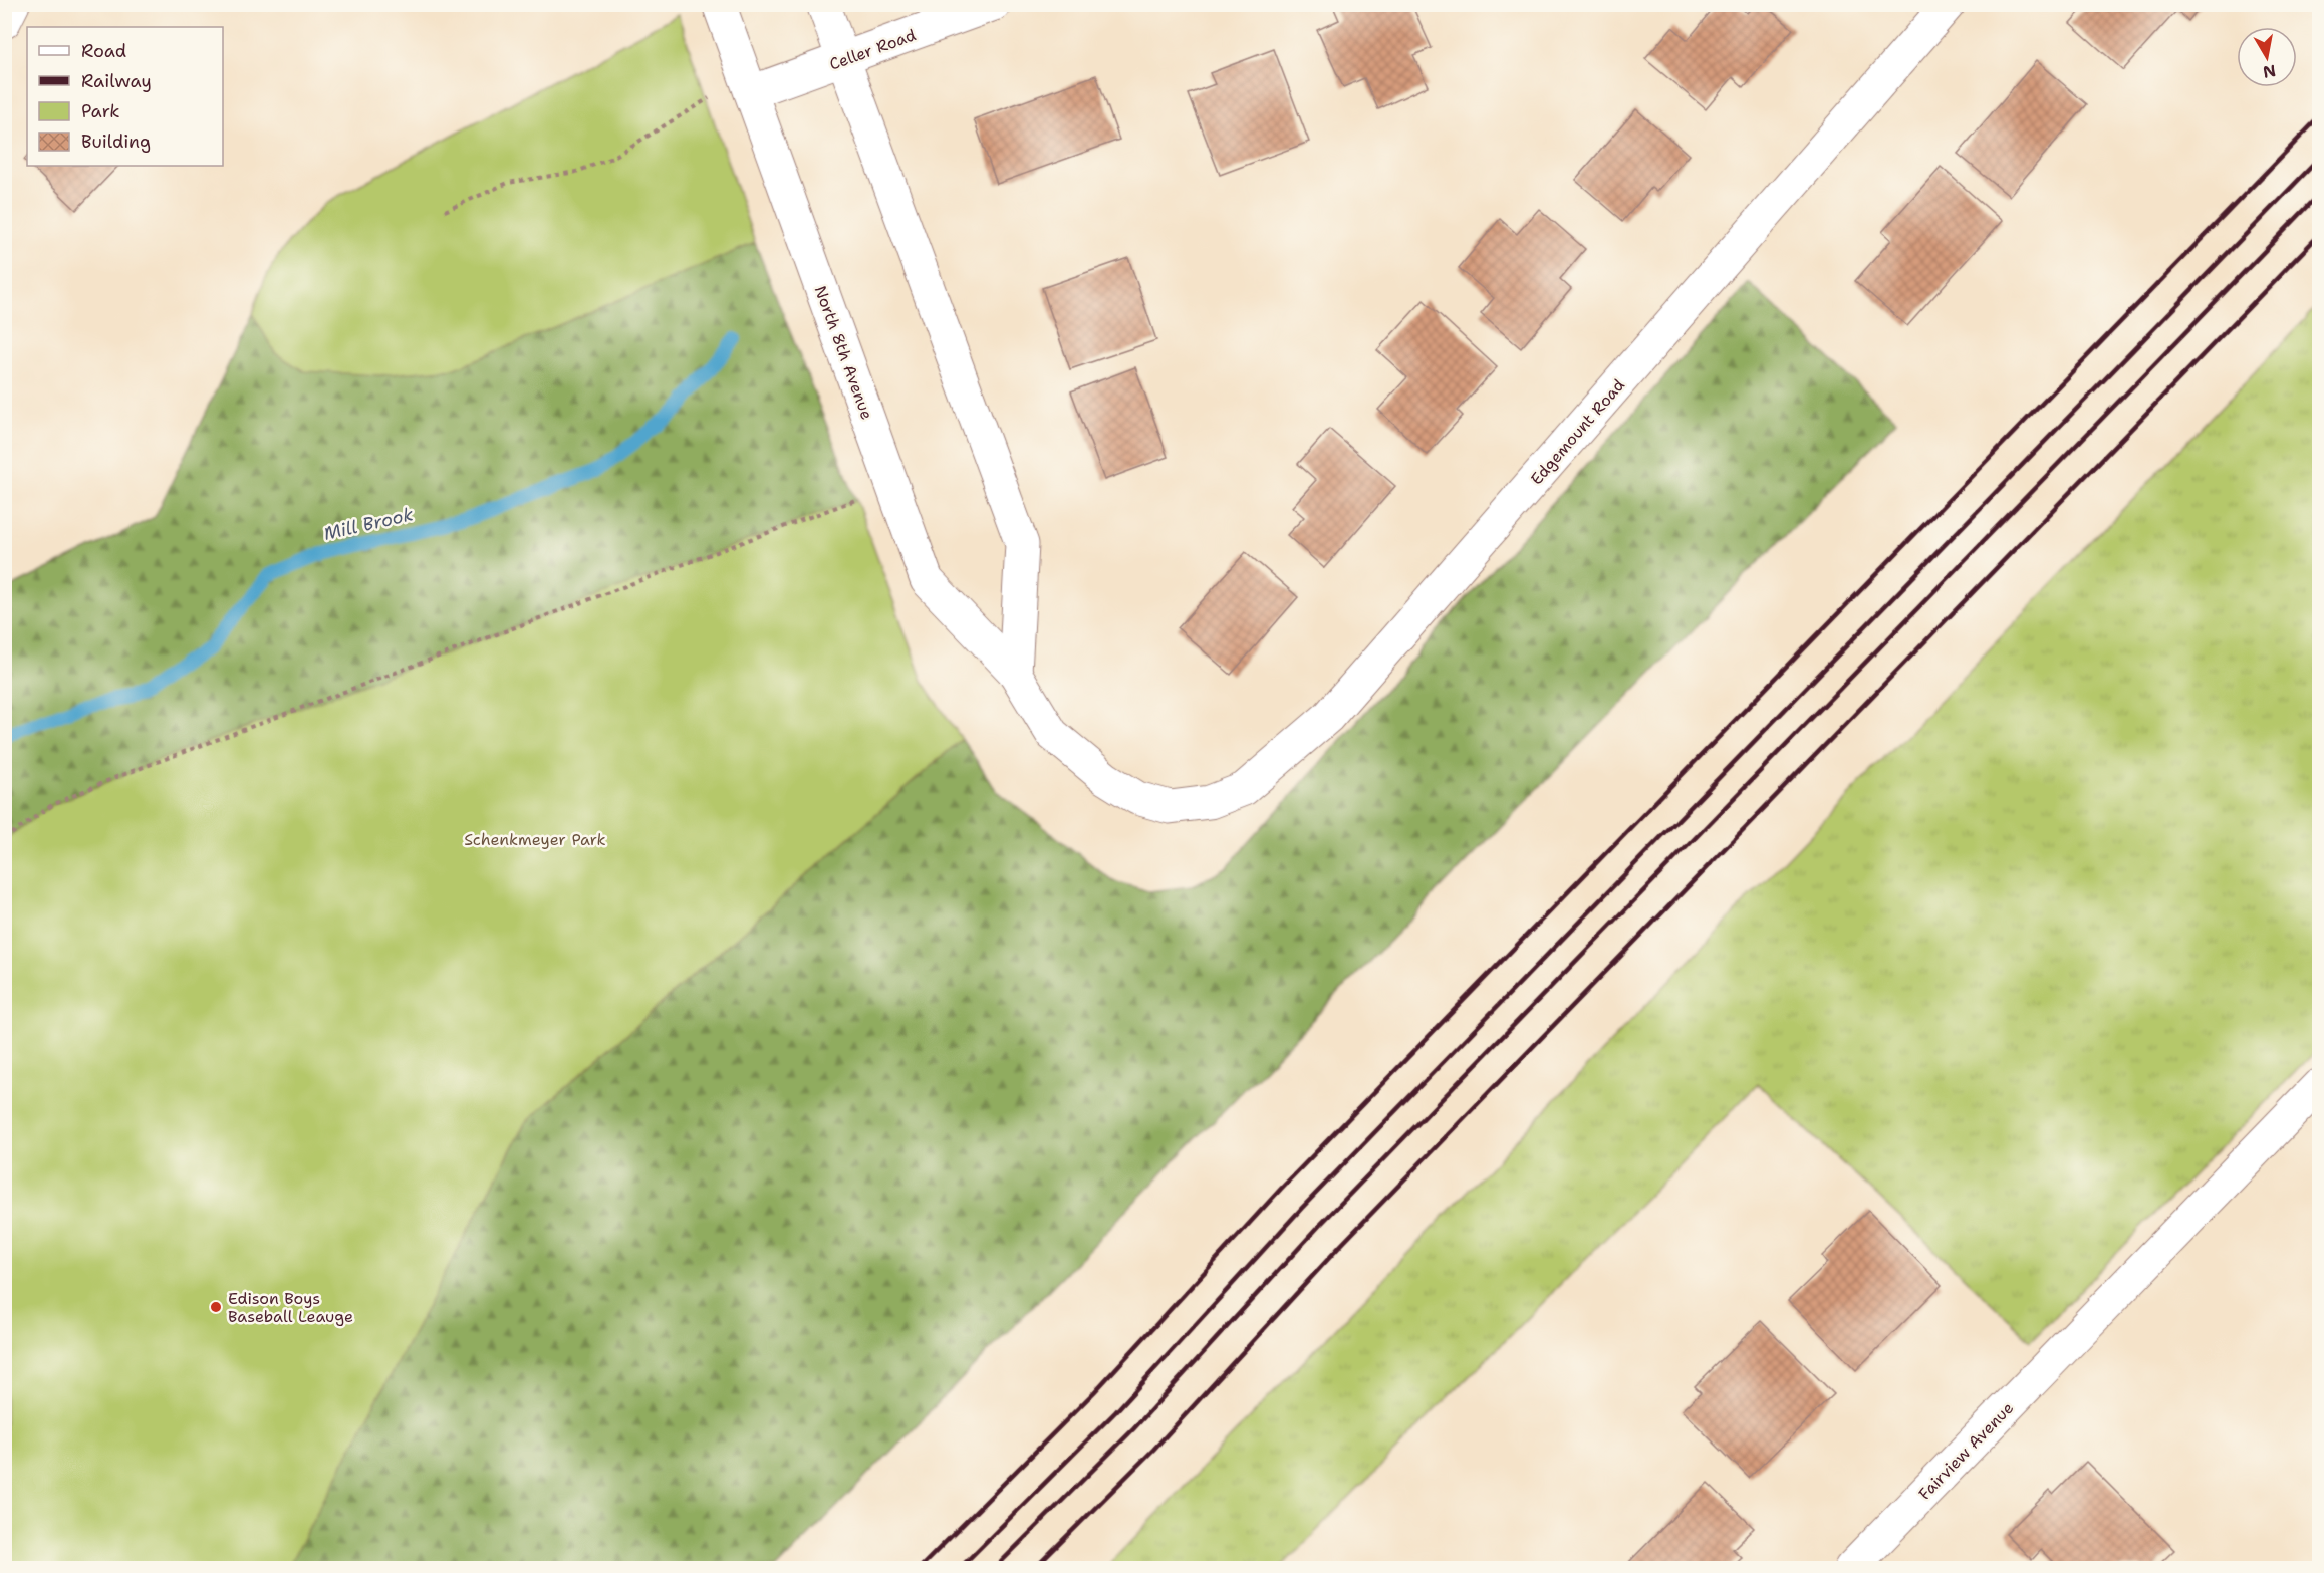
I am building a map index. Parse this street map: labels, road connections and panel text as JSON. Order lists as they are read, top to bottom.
{
  "streets": {
    "street": [
      "Celler Road",
      "North 8th Avenue",
      "Edgemount Road",
      "Fairview Avenue"
    ]
  },
  "crossings": [
    ["Celler Road", "North 8th Avenue"],
    ["North 8th Avenue", "Edgemount Road"]
  ],
  "water": ["Mill Brook"],
  "parks": ["Schenkmeyer Park"],
  "places": ["Edison Boys Baseball Leauge"],
  "legend": [
    "Road",
    "Railway",
    "Park",
    "Building"
  ],
  "north": "bottom"
}
